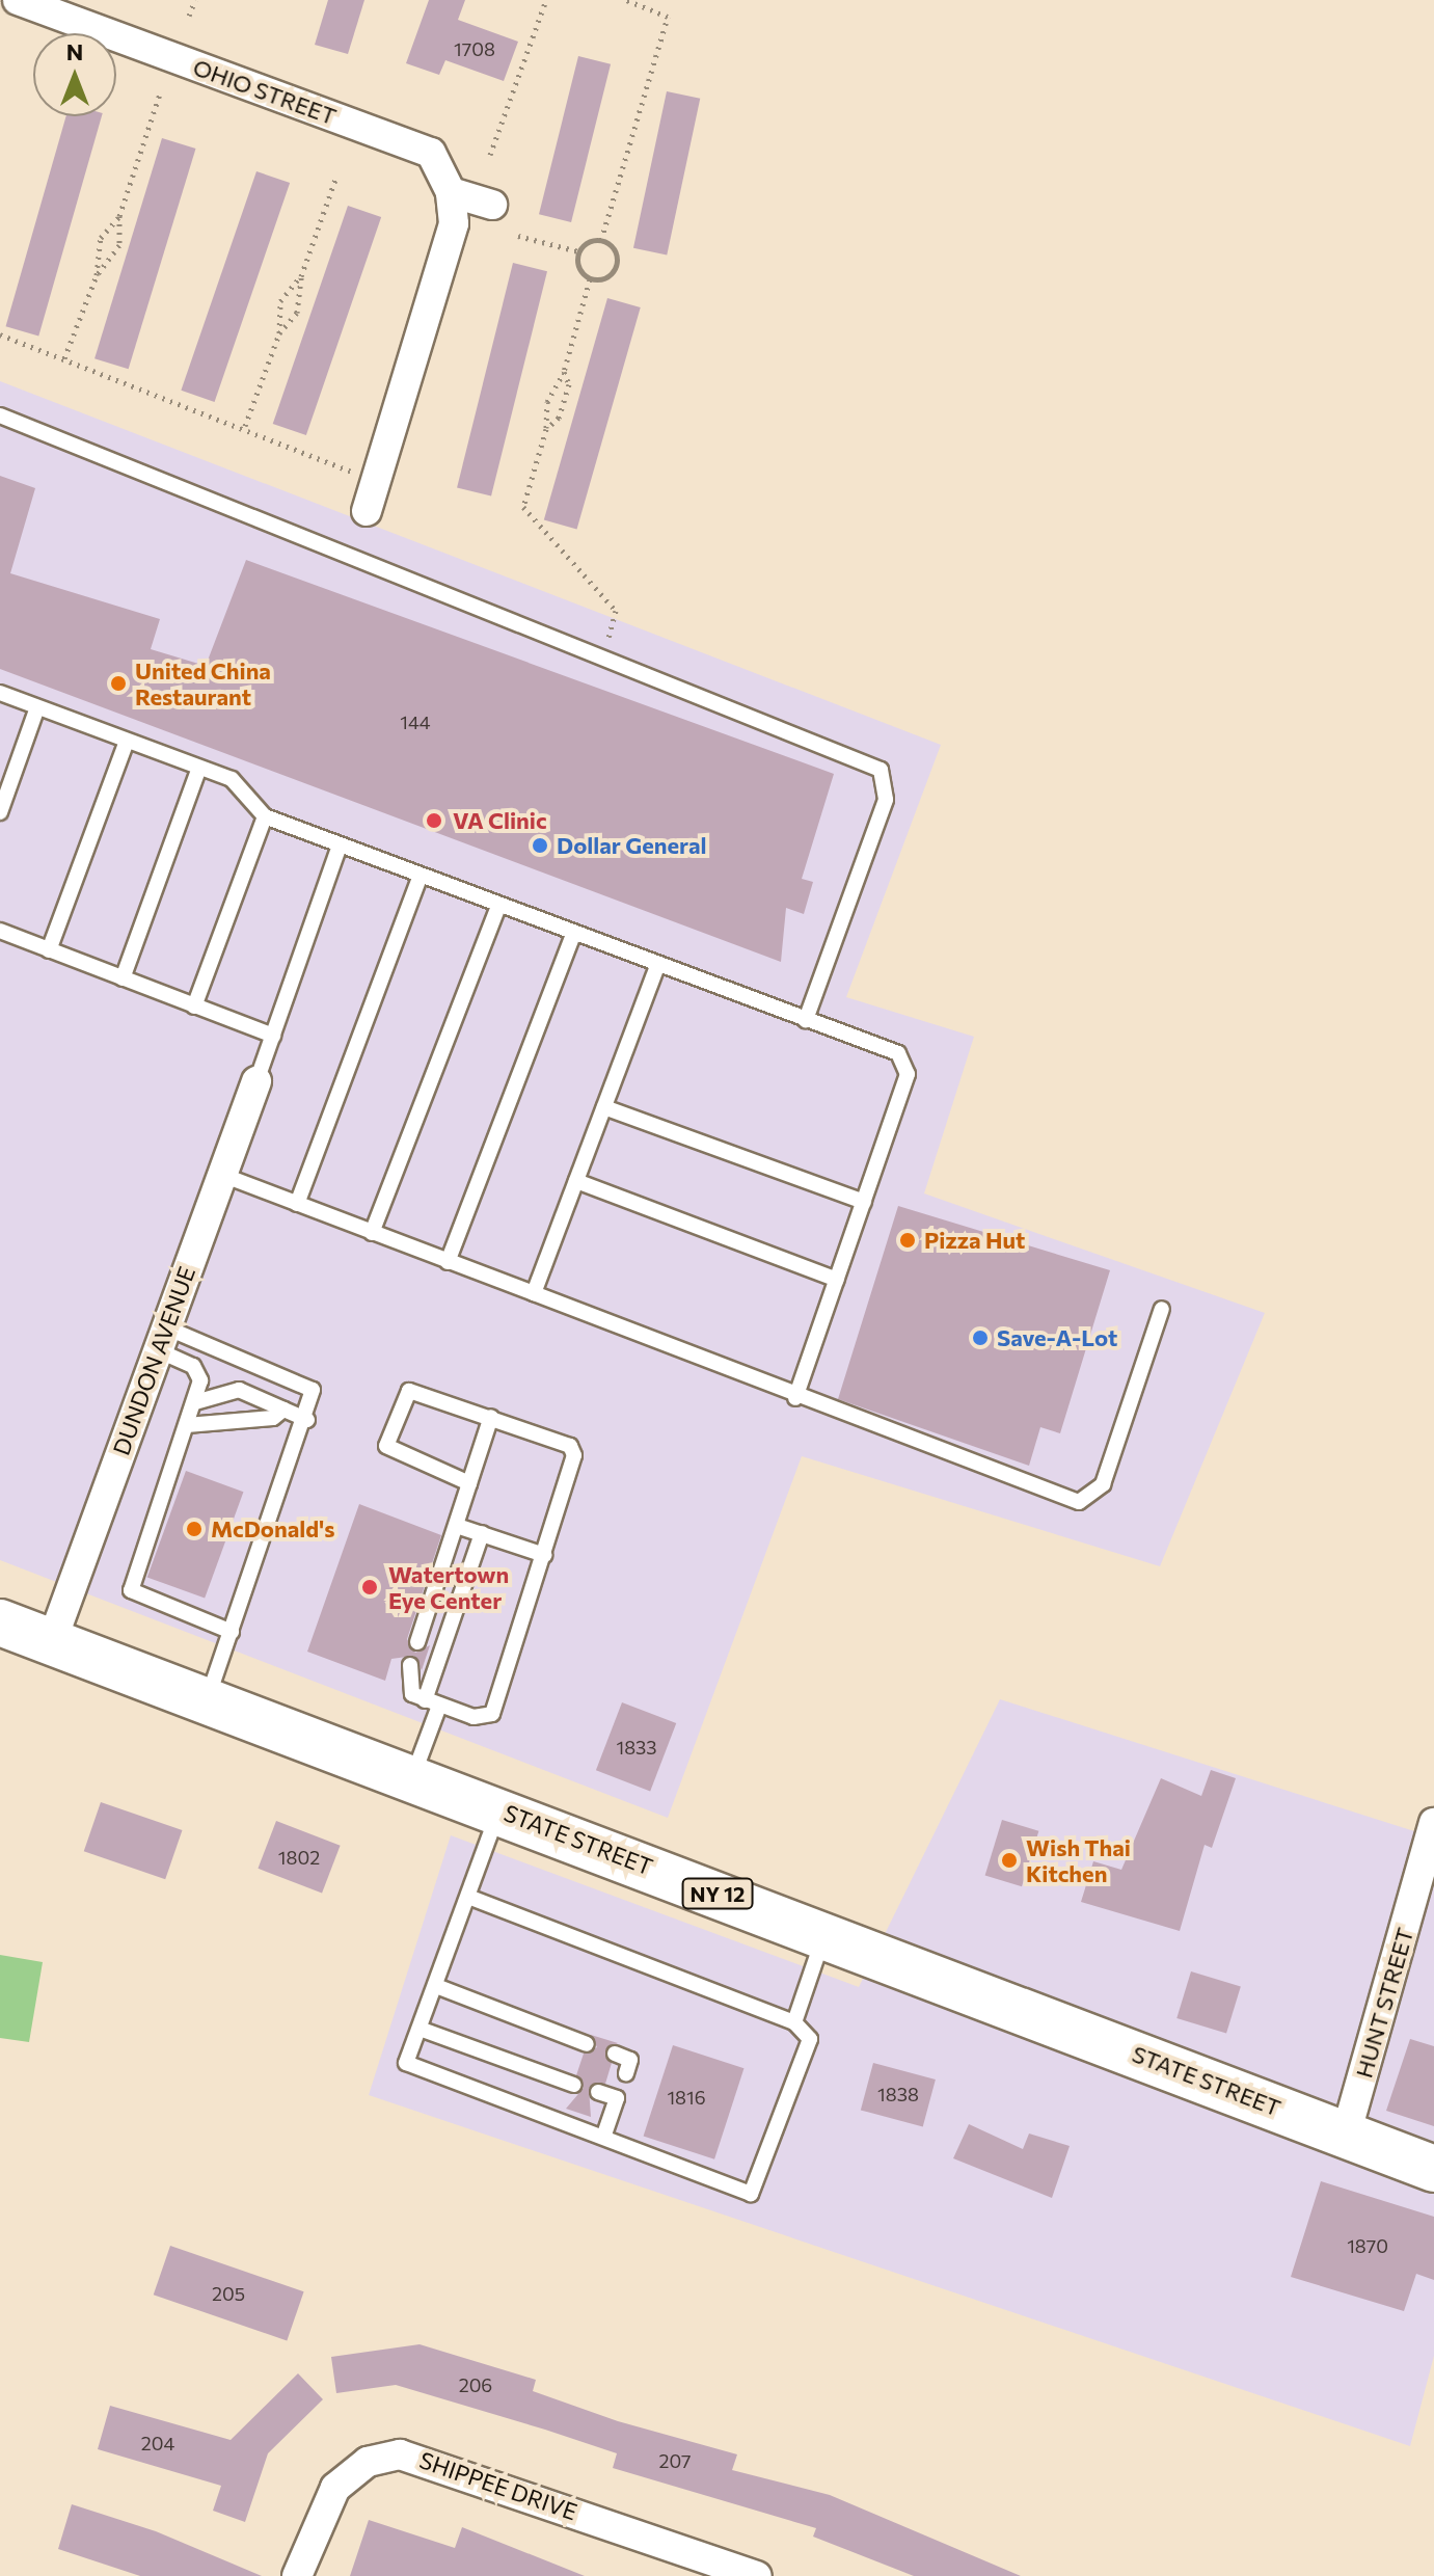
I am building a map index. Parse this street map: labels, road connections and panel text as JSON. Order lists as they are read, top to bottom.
{
  "streets": {
    "highway": ["STATE STREET", "NY 12"],
    "street": [
      "OHIO STREET",
      "DUNDON AVENUE",
      "HUNT STREET",
      "SHIPPEE DRIVE"
    ]
  },
  "crossings": [
    ["DUNDON AVENUE", "STATE STREET"],
    ["STATE STREET", "HUNT STREET"]
  ],
  "places": [
    "United China Restaurant",
    "VA Clinic",
    "Dollar General",
    "Pizza Hut",
    "Save-A-Lot",
    "McDonald's",
    "Watertown Eye Center",
    "Wish Thai Kitchen"
  ],
  "house_numbers": [
    "1708",
    "144",
    "1833",
    "1802",
    "1838",
    "1816",
    "1870",
    "205",
    "206",
    "204",
    "207"
  ],
  "north": "top"
}
